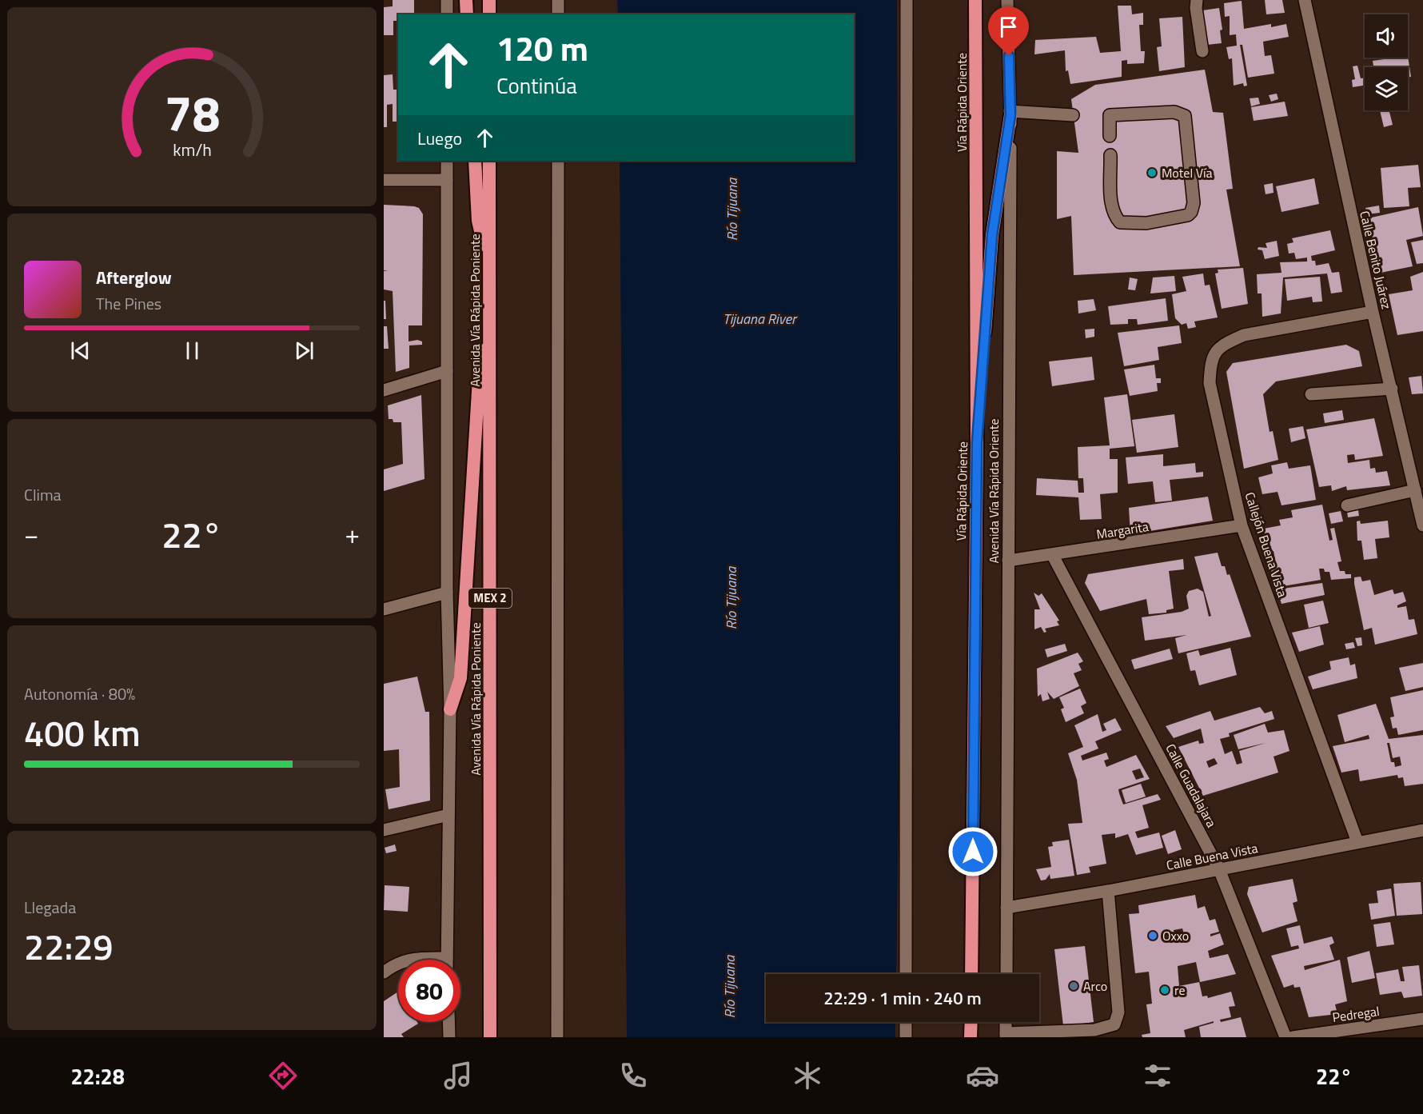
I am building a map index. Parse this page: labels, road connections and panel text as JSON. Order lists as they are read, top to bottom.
{
  "streets": {
    "highway": ["Vía Rápida Oriente", "Avenida Vía Rápida Poniente", "MEX 2"],
    "street": [
      "Calle Benito Juárez",
      "Avenida Vía Rápida Oriente",
      "Margarita",
      "Callejón Buena Vista",
      "Calle Guadalajara",
      "Calle Buena Vista",
      "Pedregal"
    ]
  },
  "crossings": [
    ["Calle Benito Juárez", "Callejón Buena Vista"],
    ["Avenida Vía Rápida Oriente", "Margarita"],
    ["Avenida Vía Rápida Oriente", "Calle Buena Vista"],
    ["Margarita", "Callejón Buena Vista"],
    ["Margarita", "Calle Guadalajara"],
    ["Callejón Buena Vista", "Calle Buena Vista"],
    ["Calle Guadalajara", "Calle Buena Vista"]
  ],
  "water": ["Río Tijuana", "Tijuana River"],
  "places": [
    "Motel Vía",
    "Oxxo",
    "Arco",
    "re"
  ],
  "page": {
    "turn": ["120 m", "Continúa"],
    "then": "Luego",
    "song": ["Afterglow", "The Pines"],
    "tile": [
      "Clima",
      ["Autonomía · 80%", "400 km"],
      ["Llegada", "22:29"]
    ],
    "heat": ["−", "22°", "+"],
    "limit": "80",
    "trip": "22:29 · 1 min · 240 m",
    "tabs": ["22:28", "22°"],
    "gauge": ["78", "km/h"]
  }
}
